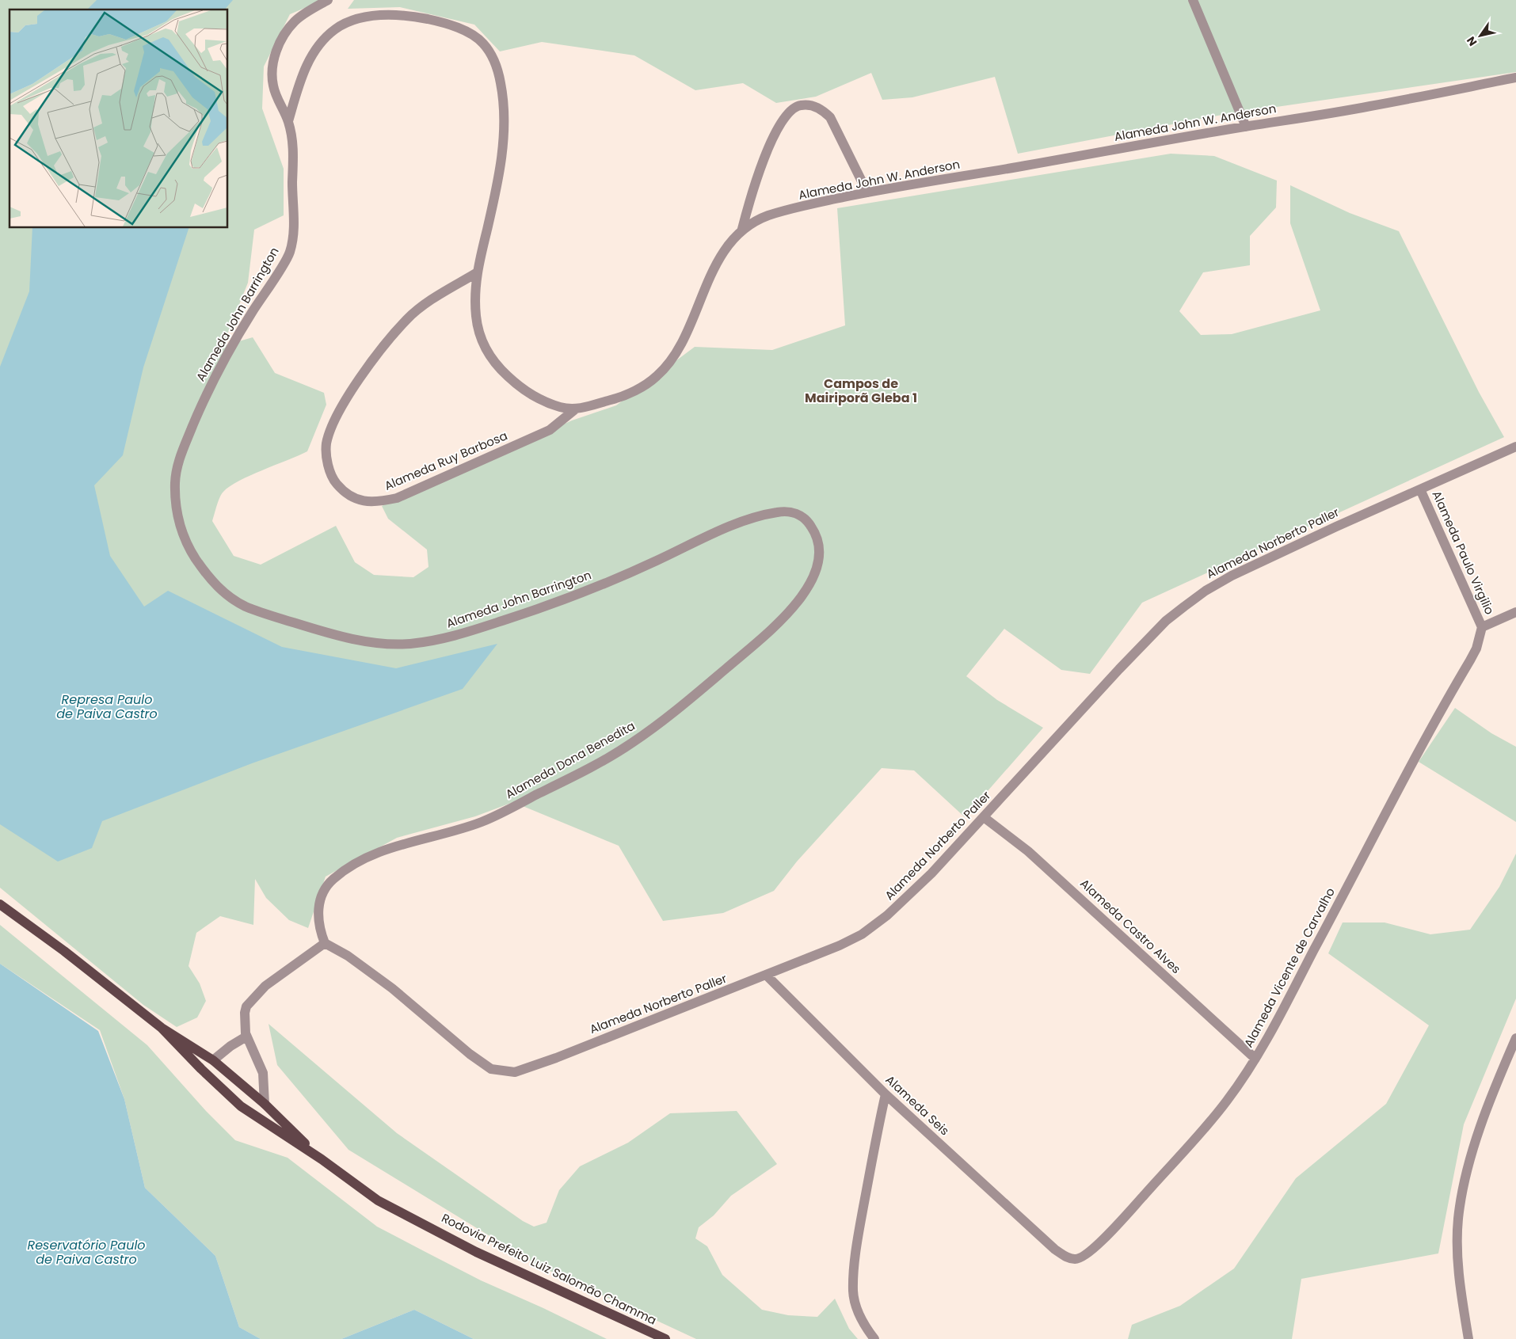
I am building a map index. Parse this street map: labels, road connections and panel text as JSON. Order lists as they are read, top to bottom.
{
  "streets": {
    "main road": ["Rodovia Prefeito Luiz Salomão Chamma"],
    "street": [
      "Alameda John W. Anderson",
      "Alameda John Barrington",
      "Alameda Ruy Barbosa",
      "Alameda Norberto Paller",
      "Alameda Paulo Virgilio",
      "Alameda Dona Benedita",
      "Alameda Castro Alves",
      "Alameda Vicente de Carvalho",
      "Alameda Seis"
    ]
  },
  "crossings": [
    ["Alameda John W. Anderson", "Alameda John Barrington"],
    ["Alameda John W. Anderson", "Alameda Ruy Barbosa"],
    ["Alameda John Barrington", "Alameda Dona Benedita"],
    ["Alameda Norberto Paller", "Alameda Paulo Virgilio"],
    ["Alameda Norberto Paller", "Alameda Dona Benedita"],
    ["Alameda Norberto Paller", "Alameda Castro Alves"],
    ["Alameda Norberto Paller", "Alameda Seis"],
    ["Alameda Paulo Virgilio", "Alameda Vicente de Carvalho"],
    ["Alameda Castro Alves", "Alameda Vicente de Carvalho"],
    ["Alameda Vicente de Carvalho", "Alameda Seis"]
  ],
  "districts": ["Campos de Mairiporã Gleba 1"],
  "water": ["Represa Paulo de Paiva Castro", "Reservatório Paulo de Paiva Castro"],
  "north": "bottom left"
}
